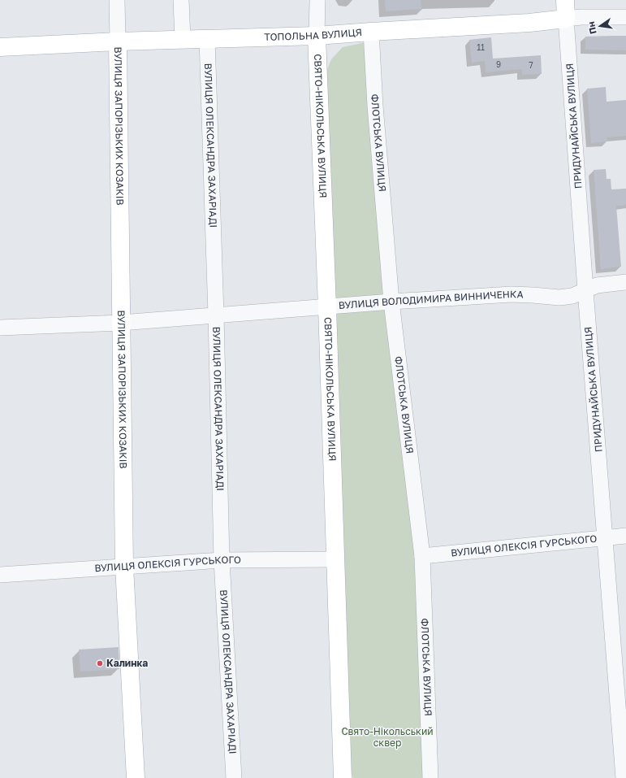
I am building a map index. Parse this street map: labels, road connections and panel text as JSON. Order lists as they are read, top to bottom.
{
  "streets": {
    "main road": [
      "ТОПОЛЬНА ВУЛИЦЯ",
      "ВУЛИЦЯ ЗАПОРІЗЬКИХ КОЗАКІВ",
      "СВЯТО-НІКОЛЬСЬКА ВУЛИЦЯ",
      "ПРИДУНАЙСЬКА ВУЛИЦЯ"
    ],
    "street": [
      "ФЛОТСЬКА ВУЛИЦЯ",
      "ВУЛИЦЯ ОЛЕКСАНДРА ЗАХАРІАДІ",
      "ВУЛИЦЯ ВОЛОДИМИРА ВИННИЧЕНКА",
      "ВУЛИЦЯ ОЛЕКСІЯ ГУРСЬКОГО"
    ]
  },
  "crossings": [
    ["ТОПОЛЬНА ВУЛИЦЯ", "ВУЛИЦЯ ЗАПОРІЗЬКИХ КОЗАКІВ"],
    ["ТОПОЛЬНА ВУЛИЦЯ", "СВЯТО-НІКОЛЬСЬКА ВУЛИЦЯ"],
    ["ТОПОЛЬНА ВУЛИЦЯ", "ПРИДУНАЙСЬКА ВУЛИЦЯ"],
    ["ТОПОЛЬНА ВУЛИЦЯ", "ФЛОТСЬКА ВУЛИЦЯ"],
    ["ТОПОЛЬНА ВУЛИЦЯ", "ВУЛИЦЯ ОЛЕКСАНДРА ЗАХАРІАДІ"],
    ["ВУЛИЦЯ ЗАПОРІЗЬКИХ КОЗАКІВ", "ВУЛИЦЯ ВОЛОДИМИРА ВИННИЧЕНКА"],
    ["ВУЛИЦЯ ЗАПОРІЗЬКИХ КОЗАКІВ", "ВУЛИЦЯ ОЛЕКСІЯ ГУРСЬКОГО"],
    ["СВЯТО-НІКОЛЬСЬКА ВУЛИЦЯ", "ВУЛИЦЯ ВОЛОДИМИРА ВИННИЧЕНКА"],
    ["СВЯТО-НІКОЛЬСЬКА ВУЛИЦЯ", "ВУЛИЦЯ ОЛЕКСІЯ ГУРСЬКОГО"],
    ["ПРИДУНАЙСЬКА ВУЛИЦЯ", "ВУЛИЦЯ ВОЛОДИМИРА ВИННИЧЕНКА"],
    ["ПРИДУНАЙСЬКА ВУЛИЦЯ", "ВУЛИЦЯ ОЛЕКСІЯ ГУРСЬКОГО"],
    ["ФЛОТСЬКА ВУЛИЦЯ", "ВУЛИЦЯ ВОЛОДИМИРА ВИННИЧЕНКА"],
    ["ФЛОТСЬКА ВУЛИЦЯ", "ВУЛИЦЯ ОЛЕКСІЯ ГУРСЬКОГО"],
    ["ВУЛИЦЯ ОЛЕКСАНДРА ЗАХАРІАДІ", "ВУЛИЦЯ ВОЛОДИМИРА ВИННИЧЕНКА"],
    ["ВУЛИЦЯ ОЛЕКСАНДРА ЗАХАРІАДІ", "ВУЛИЦЯ ОЛЕКСІЯ ГУРСЬКОГО"]
  ],
  "parks": ["Свято-Нікольський сквер"],
  "places": ["Калинка"],
  "house_numbers": ["11", "9", "7"],
  "north": "left"
}
